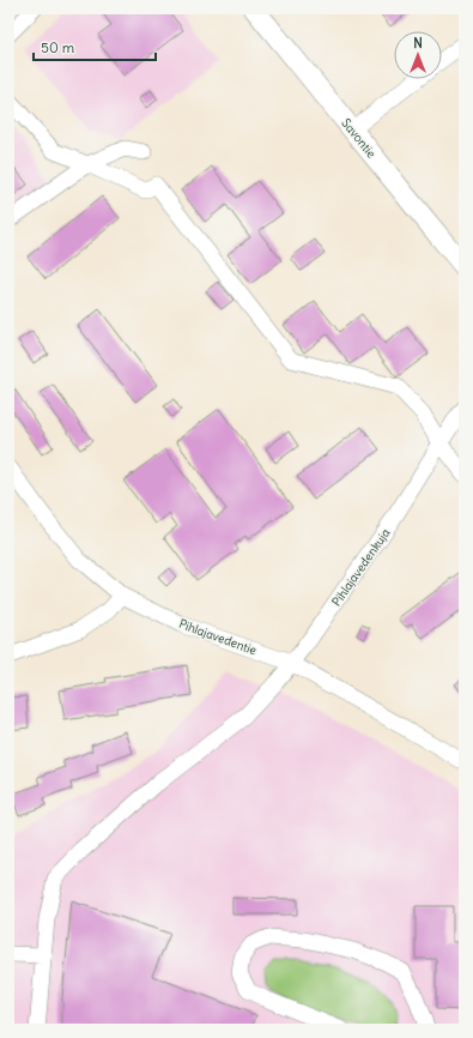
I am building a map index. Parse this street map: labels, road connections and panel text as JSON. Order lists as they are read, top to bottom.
{
  "streets": {
    "main road": ["Savontie"],
    "street": ["Pihlajavedenkuja", "Pihlajavedentie"]
  },
  "crossings": [
    ["Pihlajavedenkuja", "Pihlajavedentie"]
  ],
  "scale_bar": "50 m",
  "north": "top"
}
